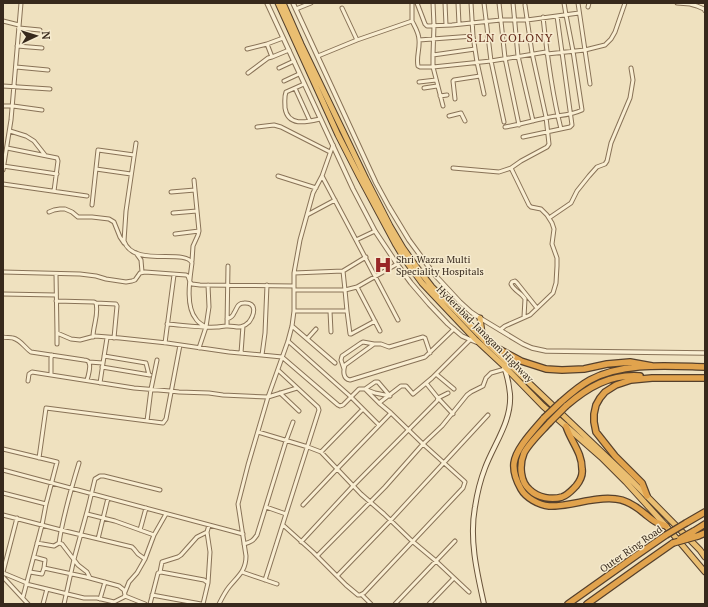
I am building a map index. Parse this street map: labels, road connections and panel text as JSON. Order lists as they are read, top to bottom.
{
  "streets": {
    "highway": ["Hyderabad-Janagam Highway", "Outer Ring Road"]
  },
  "districts": ["S.LN COLONY"],
  "places": {
    "hospital": ["Shri Wazra Multi Speciality Hospitals"]
  },
  "north": "right"
}
